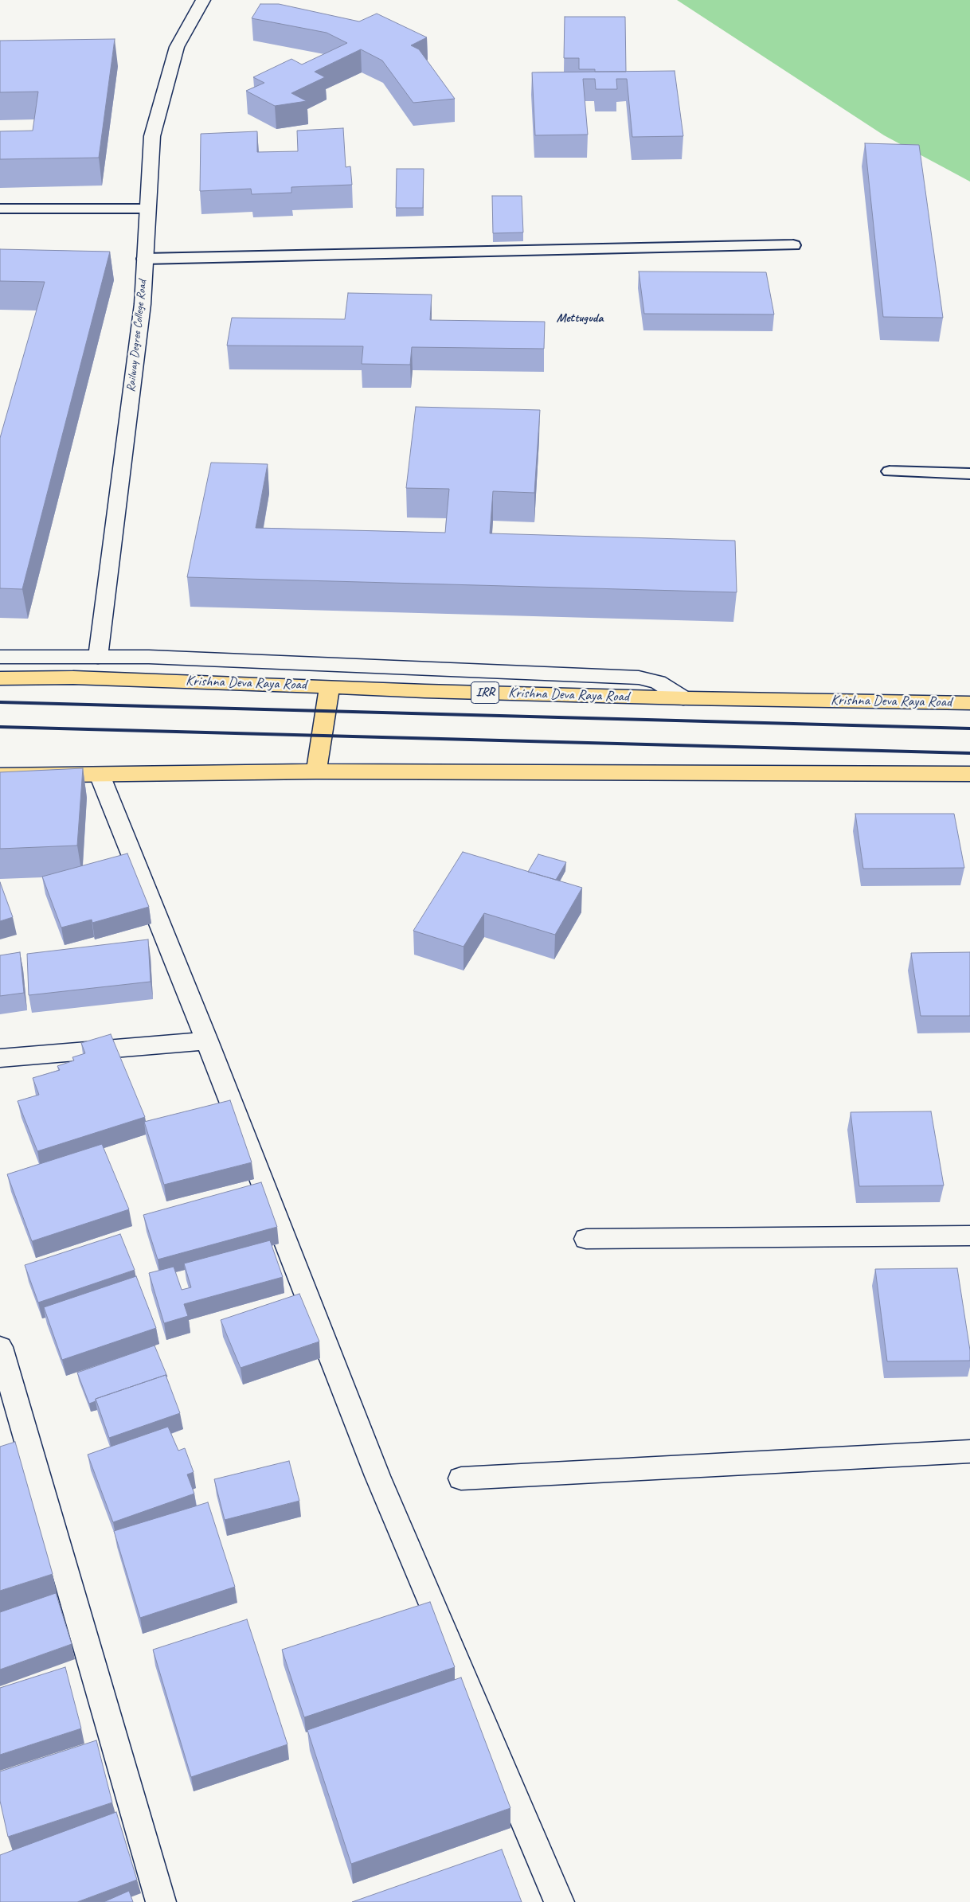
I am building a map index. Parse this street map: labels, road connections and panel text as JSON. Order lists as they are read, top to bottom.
{
  "streets": {
    "main road": ["Krishna Deva Raya Road", "IRR"],
    "street": ["Railway Degree College Road"]
  },
  "districts": ["Mettuguda"]
}
